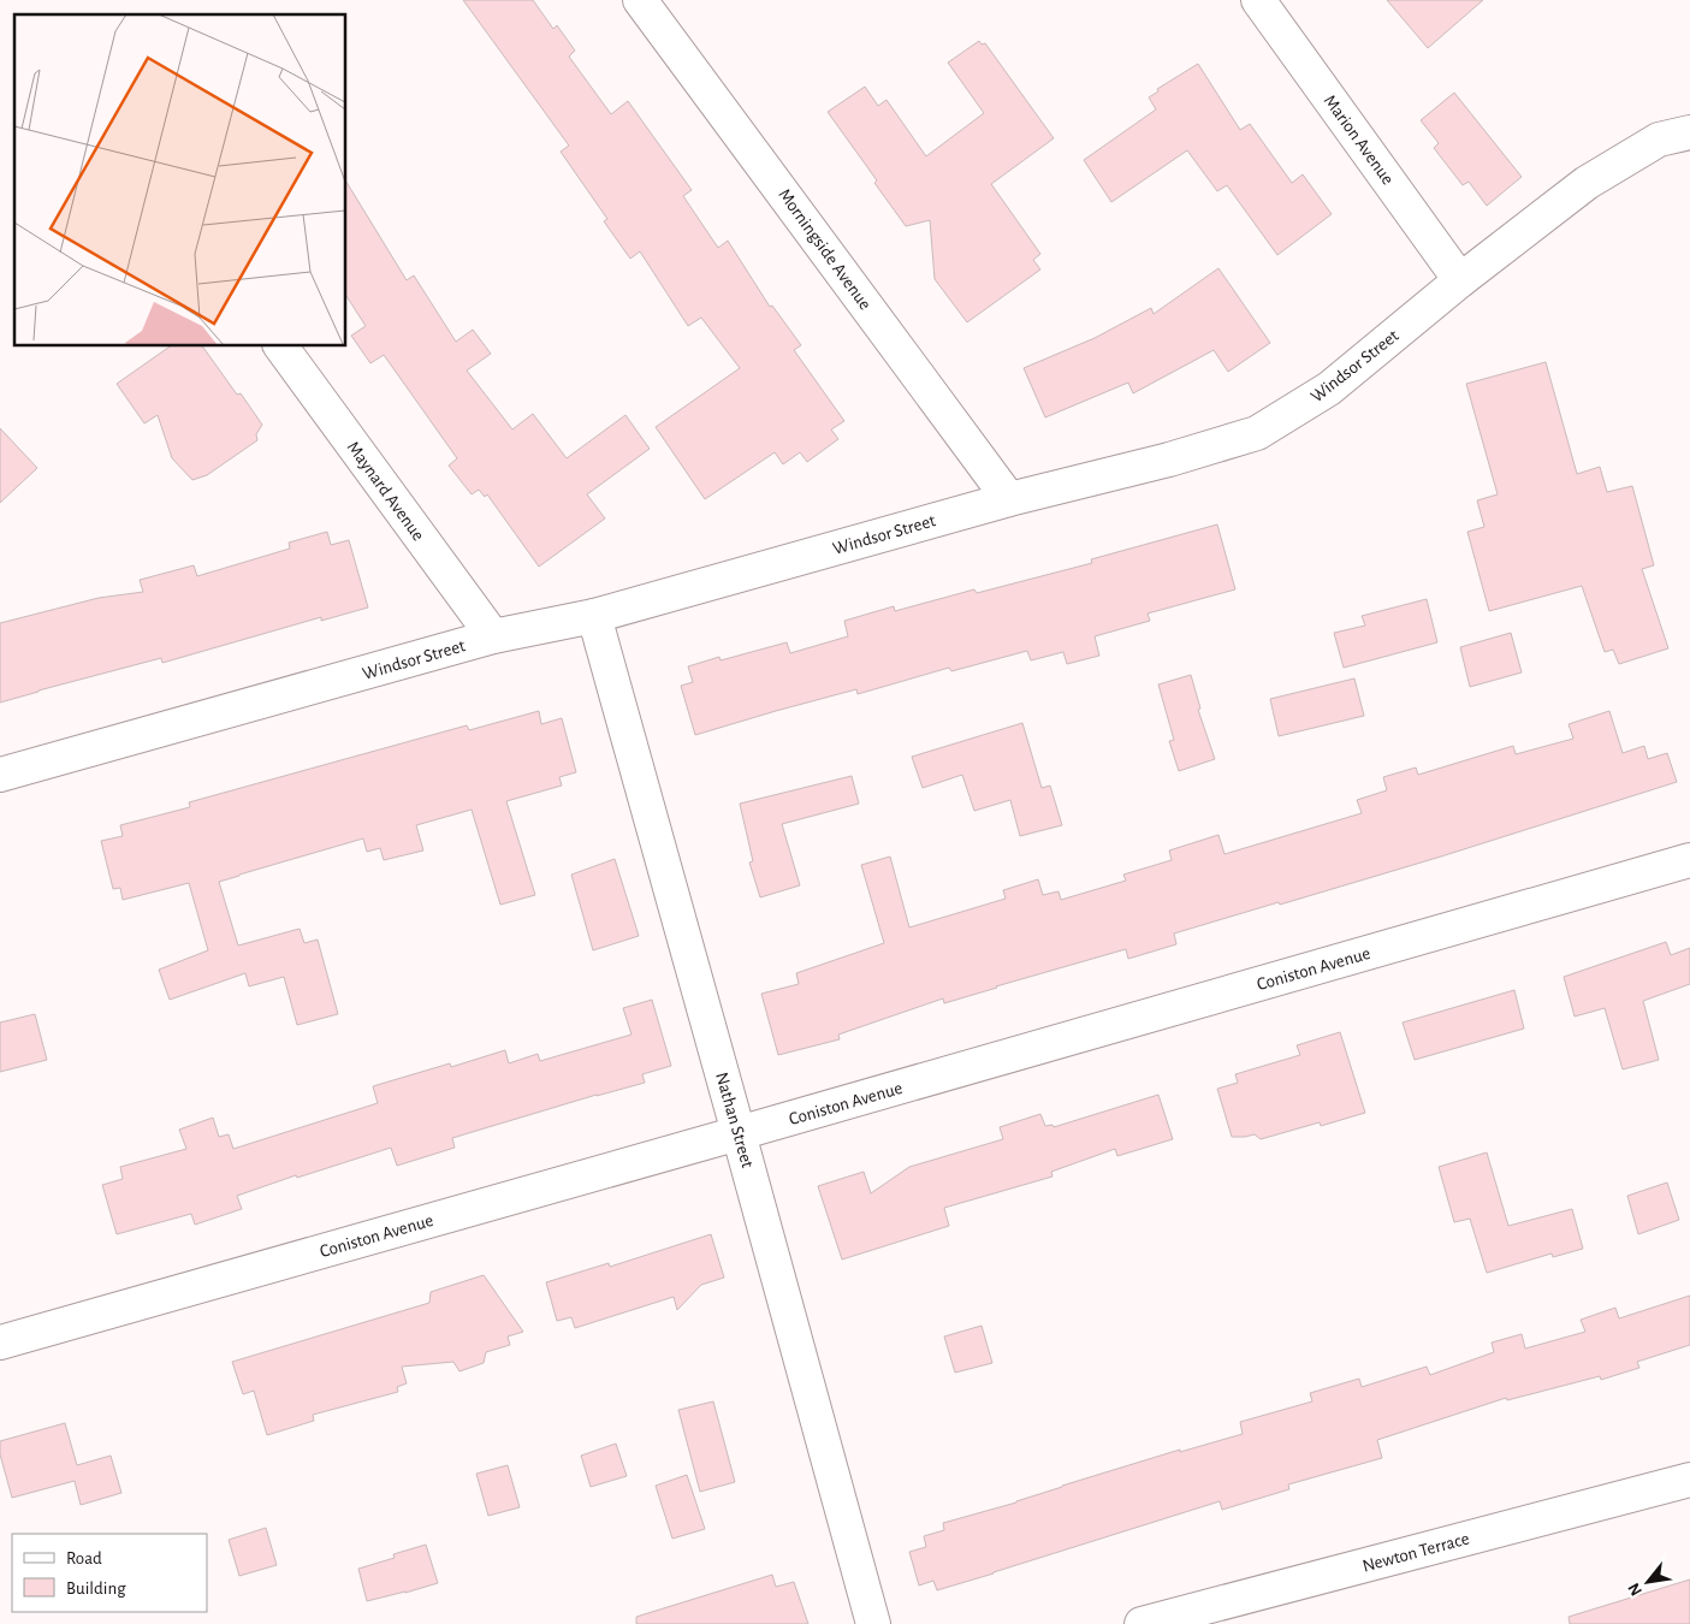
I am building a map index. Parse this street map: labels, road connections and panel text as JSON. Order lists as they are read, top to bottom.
{
  "streets": {
    "street": [
      "Marion Avenue",
      "Morningside Avenue",
      "Windsor Street",
      "Maynard Avenue",
      "Coniston Avenue",
      "Nathan Street",
      "Newton Terrace"
    ]
  },
  "crossings": [
    ["Marion Avenue", "Windsor Street"],
    ["Morningside Avenue", "Windsor Street"],
    ["Windsor Street", "Maynard Avenue"],
    ["Windsor Street", "Nathan Street"],
    ["Coniston Avenue", "Nathan Street"]
  ],
  "legend": ["Road", "Building"],
  "north": "bottom left"
}
